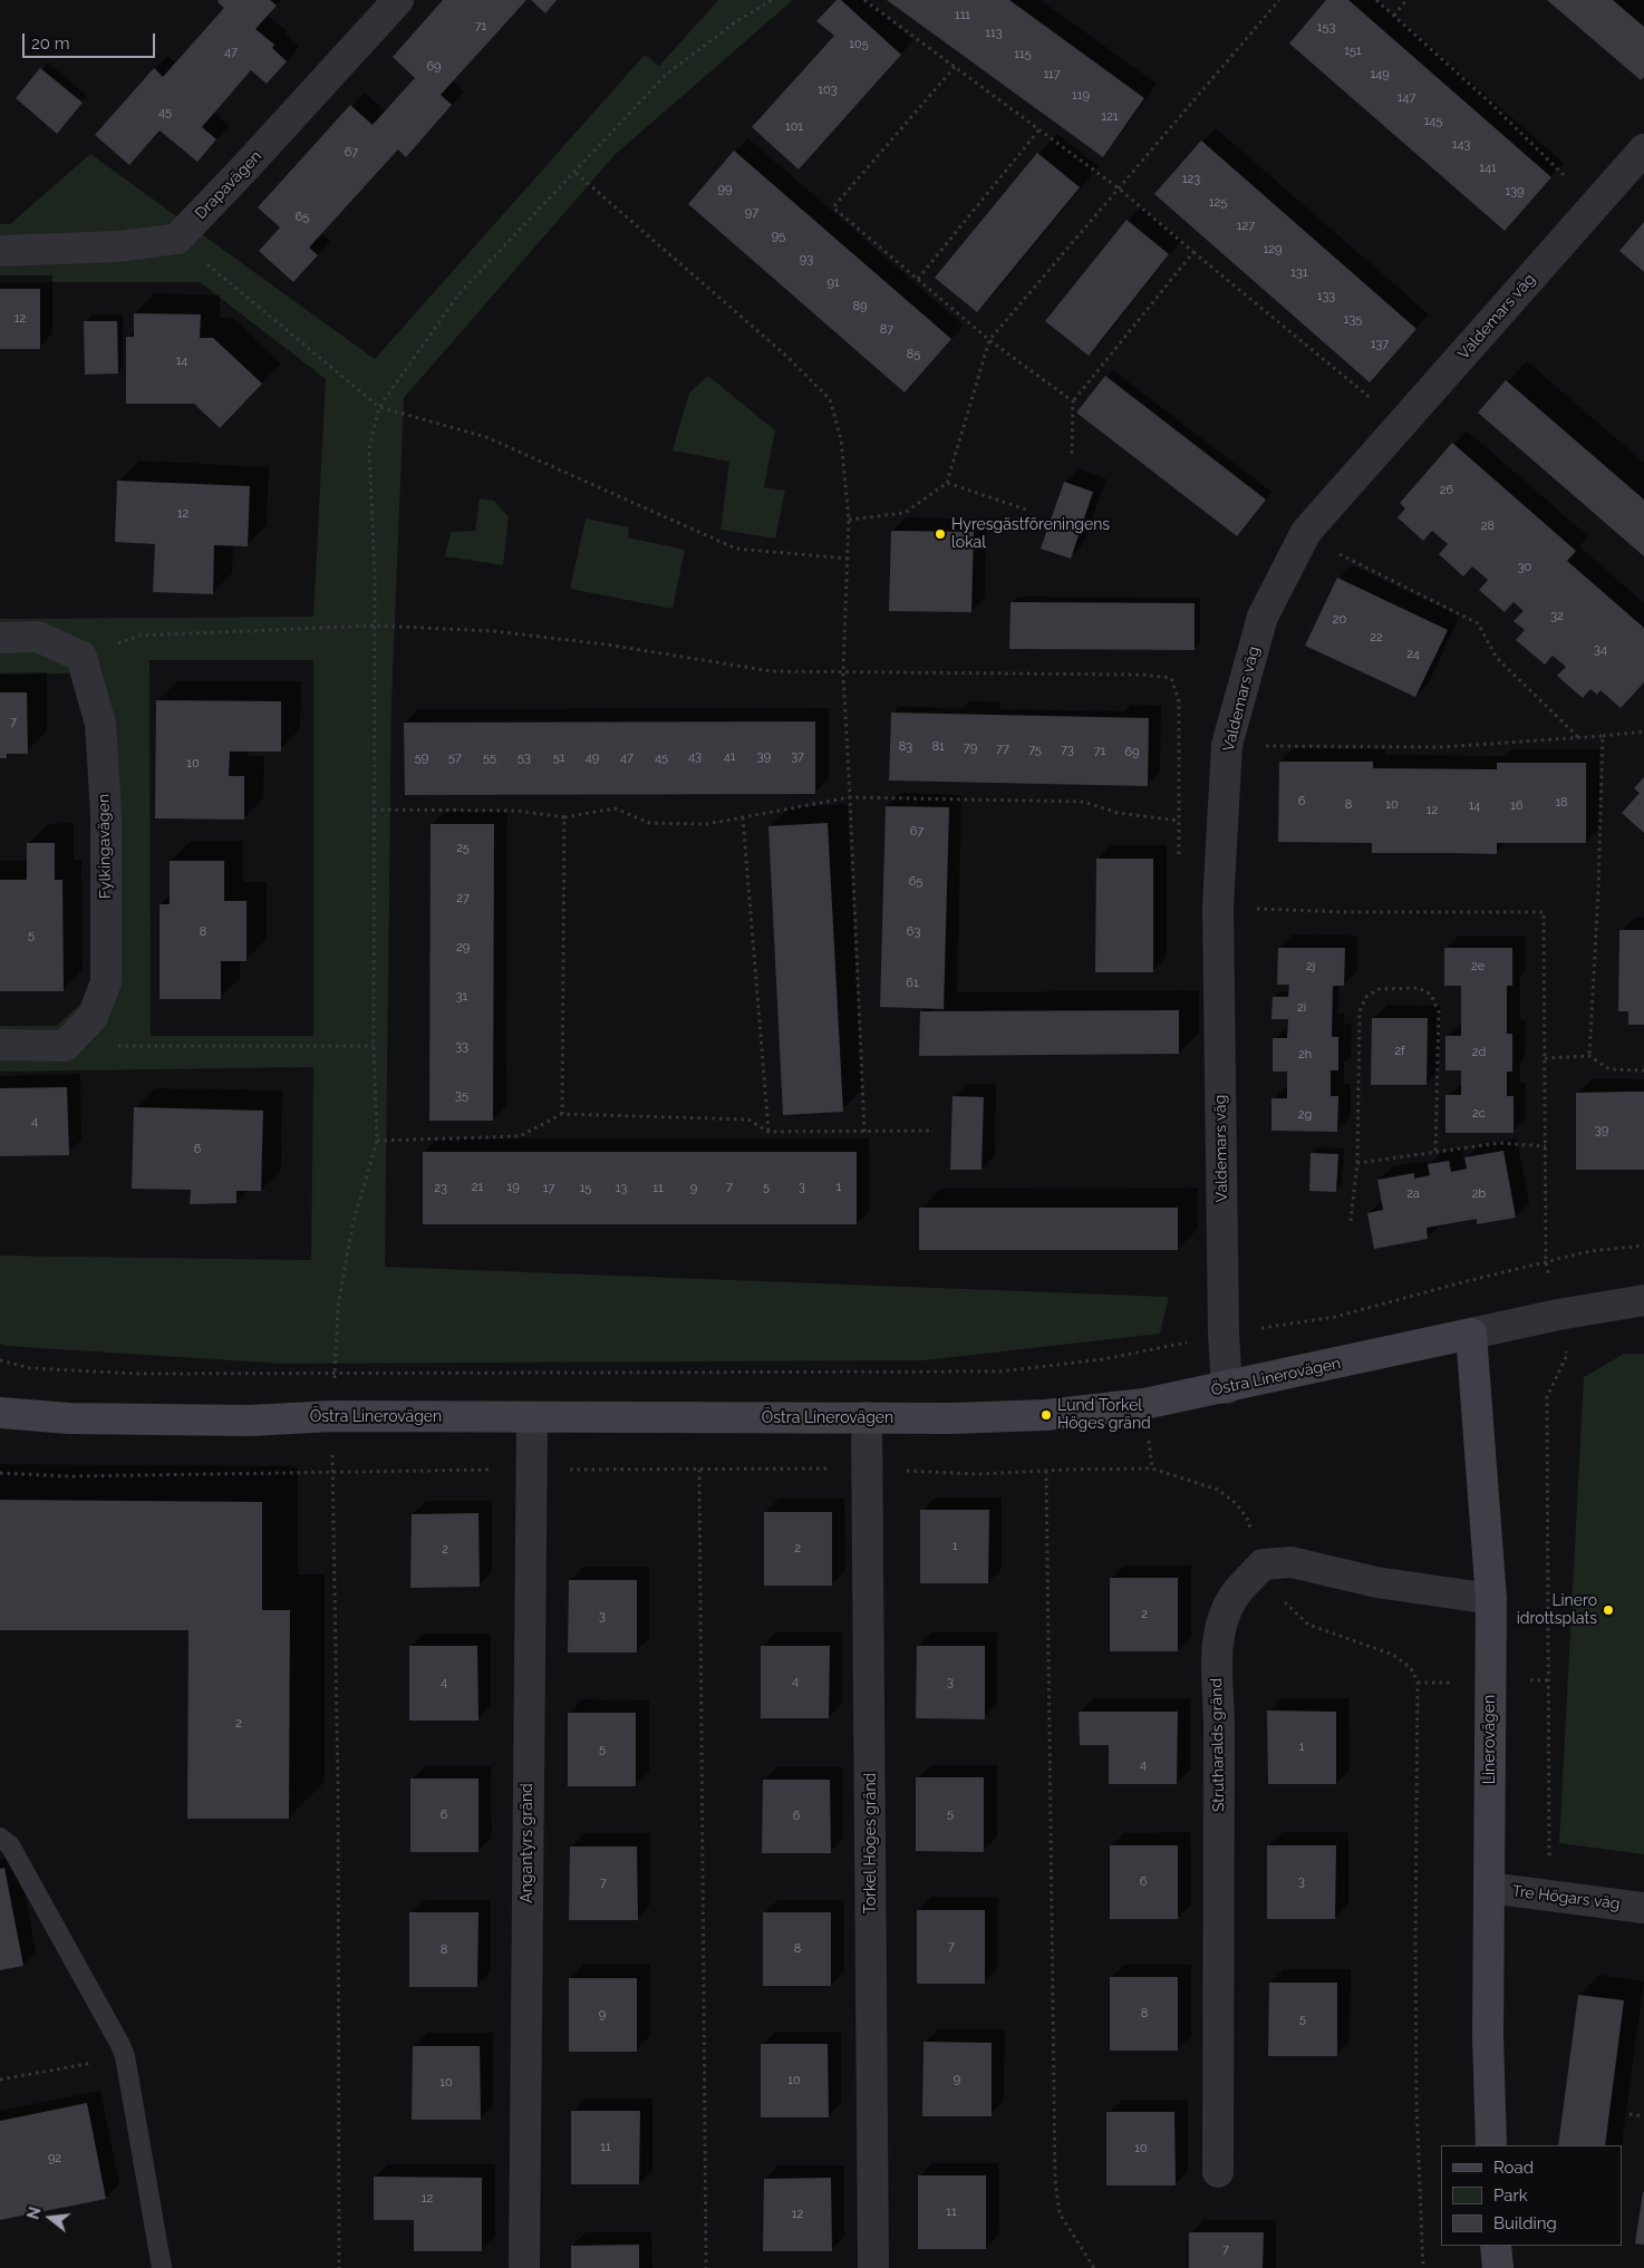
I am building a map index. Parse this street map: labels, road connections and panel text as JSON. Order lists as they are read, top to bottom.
{
  "streets": {
    "street": [
      "Drapavägen",
      "Valdemars väg",
      "Fylkingavägen",
      "Östra Linerovägen",
      "Linerovägen",
      "Strutharalds gränd",
      "Angantyrs gränd",
      "Torkel Höges gränd",
      "Tre Högars väg"
    ]
  },
  "crossings": [
    ["Valdemars väg", "Östra Linerovägen"],
    ["Östra Linerovägen", "Linerovägen"],
    ["Östra Linerovägen", "Angantyrs gränd"],
    ["Östra Linerovägen", "Torkel Höges gränd"],
    ["Linerovägen", "Tre Högars väg"]
  ],
  "places": ["Hyresgästföreningens lokal", "Lund Torkel Höges gränd", "Linero idrottsplats"],
  "house_numbers": [
    "111",
    "71",
    "153",
    "113",
    "105",
    "151",
    "47",
    "115",
    "69",
    "117",
    "149",
    "103",
    "119",
    "147",
    "45",
    "121",
    "145",
    "101",
    "143",
    "67",
    "141",
    "123",
    "99",
    "139",
    "125",
    "97",
    "65",
    "127",
    "95",
    "129",
    "93",
    "131",
    "91",
    "133",
    "89",
    "12",
    "135",
    "87",
    "137",
    "85",
    "14",
    "26",
    "12",
    "28",
    "30",
    "32",
    "20",
    "22",
    "34",
    "24",
    "7",
    "83",
    "81",
    "79",
    "77",
    "75",
    "73",
    "71",
    "69",
    "43",
    "41",
    "39",
    "37",
    "59",
    "57",
    "55",
    "53",
    "51",
    "49",
    "47",
    "45",
    "10",
    "6",
    "18",
    "8",
    "10",
    "14",
    "16",
    "12",
    "67",
    "25",
    "65",
    "27",
    "8",
    "63",
    "5",
    "29",
    "2j",
    "2e",
    "61",
    "31",
    "2i",
    "33",
    "2f",
    "2d",
    "2h",
    "35",
    "2c",
    "2g",
    "4",
    "39",
    "6",
    "21",
    "19",
    "7",
    "5",
    "3",
    "1",
    "23",
    "17",
    "15",
    "13",
    "11",
    "9",
    "2a",
    "2b",
    "1",
    "2",
    "2",
    "2",
    "3",
    "4",
    "4",
    "3",
    "2",
    "1",
    "5",
    "4",
    "5",
    "6",
    "6",
    "6",
    "3",
    "7",
    "7",
    "8",
    "8",
    "8",
    "9",
    "5",
    "9",
    "10",
    "10",
    "11",
    "10",
    "92",
    "12",
    "11",
    "12",
    "7"
  ],
  "legend": ["Road", "Park", "Building"],
  "scale_bar": "20 m",
  "north": "left"
}
